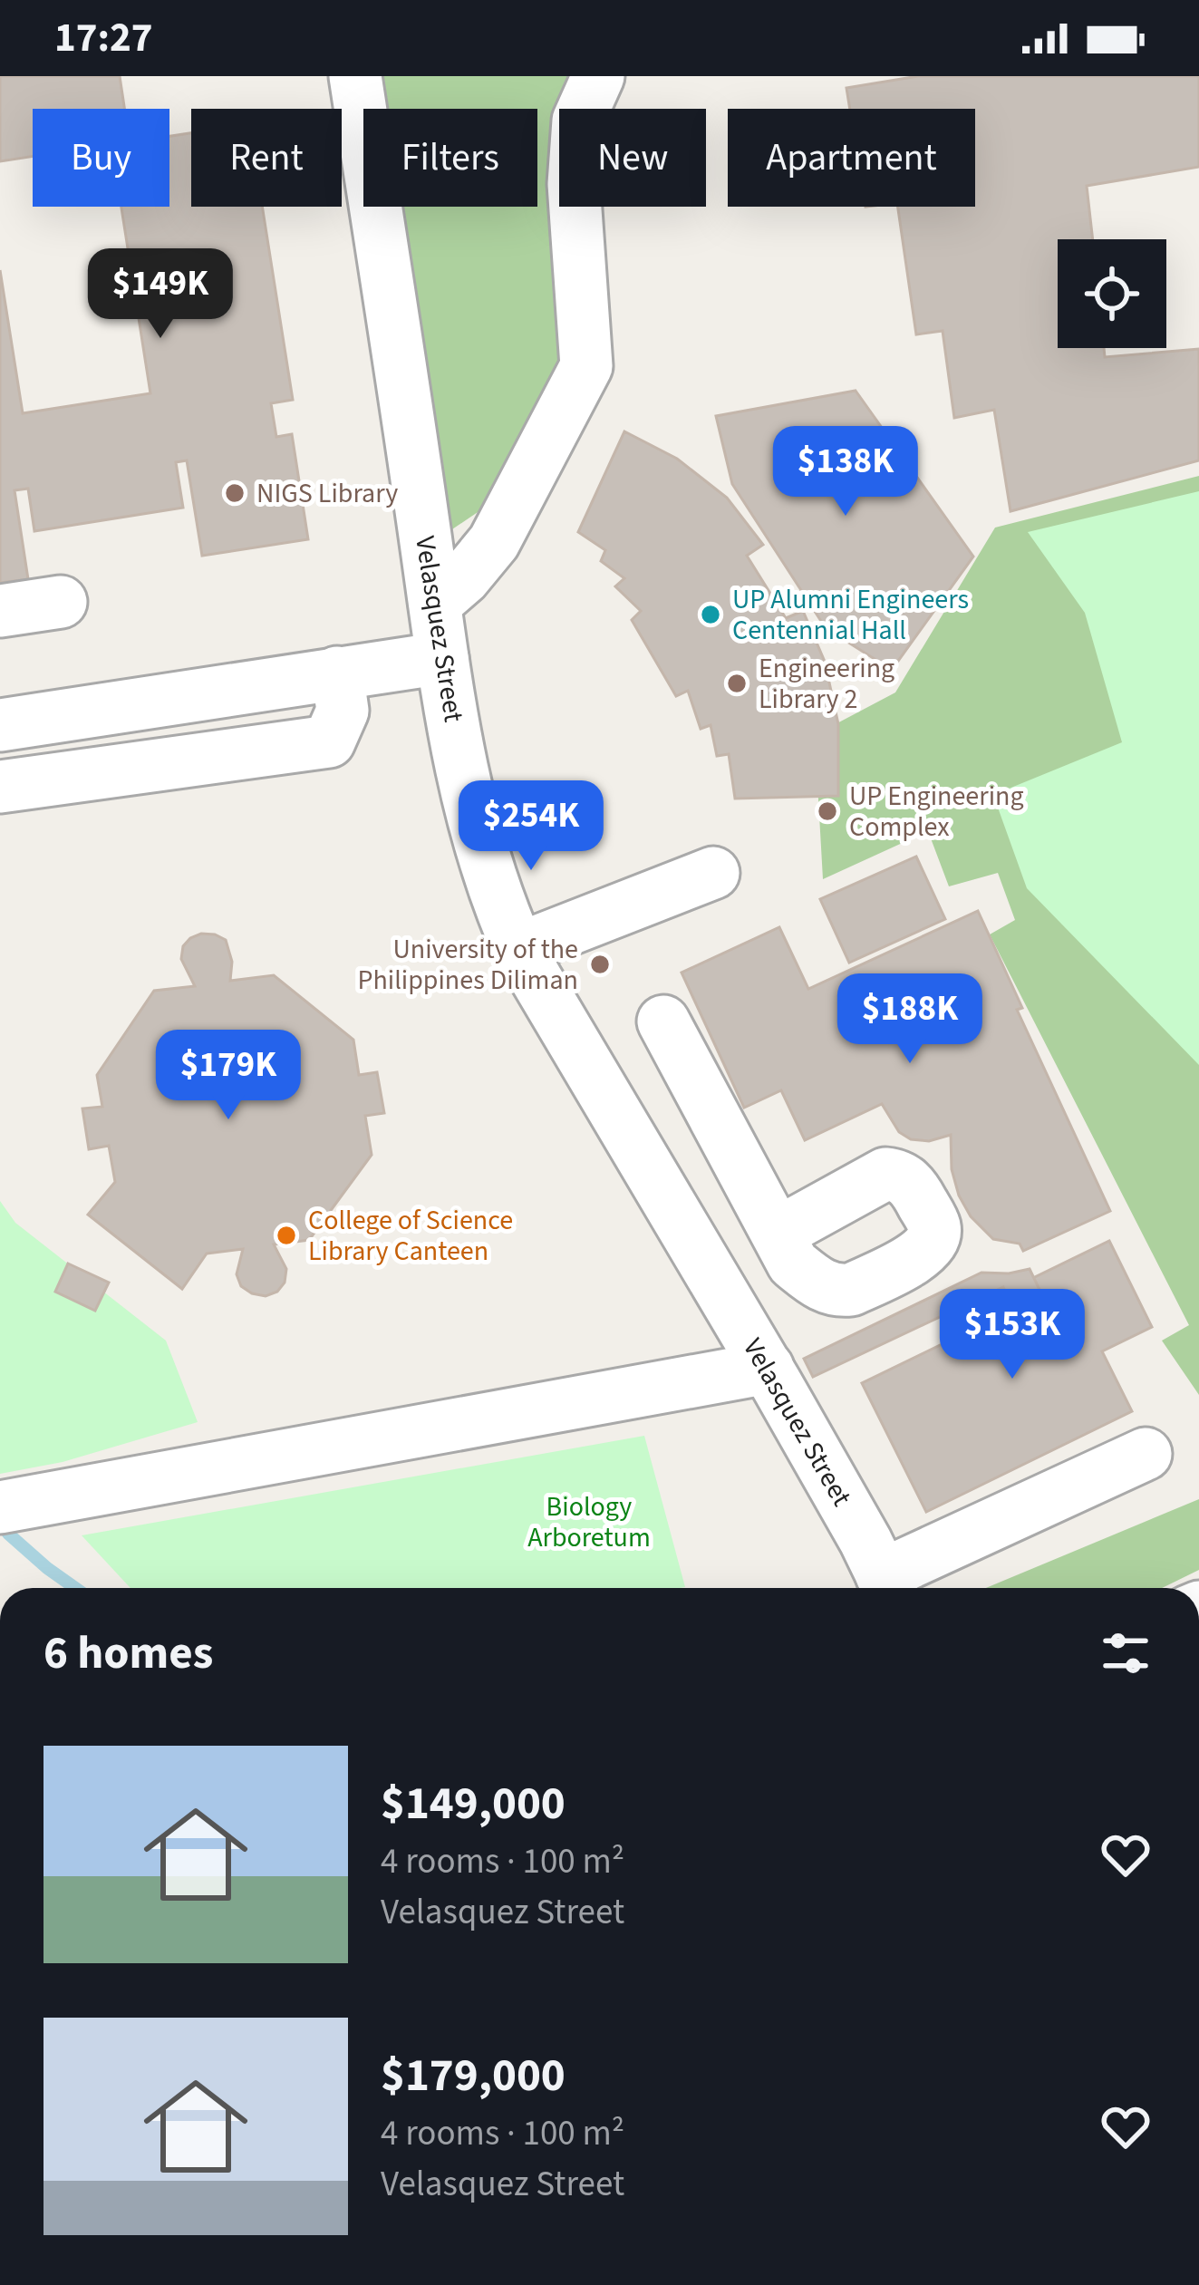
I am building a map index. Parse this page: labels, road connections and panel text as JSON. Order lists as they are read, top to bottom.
{
  "streets": {
    "street": ["Velasquez Street"]
  },
  "parks": ["Biology Arboretum"],
  "places": [
    "NIGS Library",
    "UP Alumni Engineers Centennial Hall",
    "Engineering Library 2",
    "UP Engineering Complex",
    "University of the Philippines Diliman",
    "College of Science Library Canteen"
  ],
  "page": {
    "status": "17:27",
    "chip": [
      "Buy",
      "Rent",
      "Filters",
      "New",
      "Apartment"
    ],
    "price": [
      "$149K",
      "$138K",
      "$254K",
      "$188K",
      "$179K",
      "$153K"
    ],
    "heading": "6 homes",
    "list": [
      {
        "name": "$149,000",
        "note": "4 rooms · 100 m² · Velasquez Street"
      },
      {
        "name": "$179,000",
        "note": "4 rooms · 100 m² · Velasquez Street"
      }
    ]
  }
}
